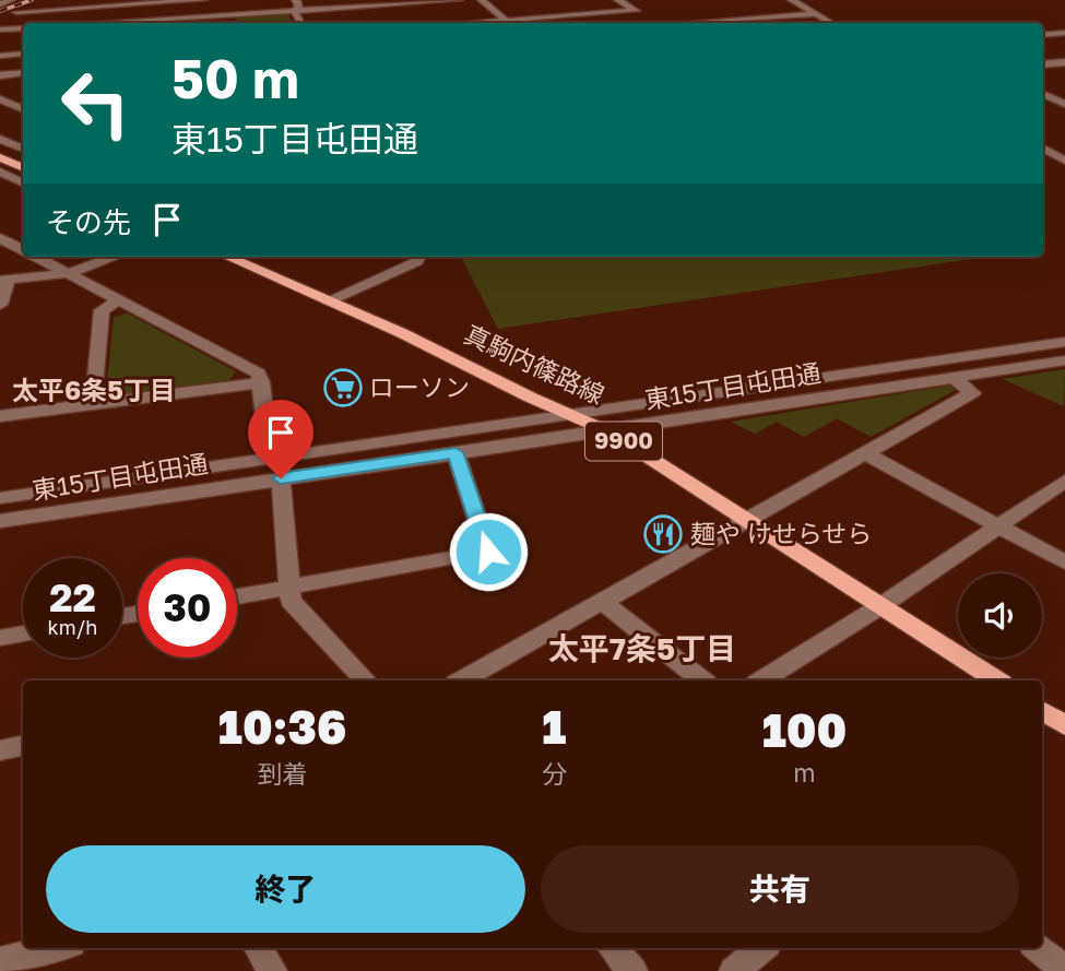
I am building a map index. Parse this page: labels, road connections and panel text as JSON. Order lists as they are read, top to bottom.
{
  "streets": {
    "main road": ["真駒内篠路線", "9900"],
    "street": ["東15丁目屯田通"]
  },
  "crossings": [
    ["真駒内篠路線", "東15丁目屯田通"]
  ],
  "districts": ["太平6条5丁目", "太平7条5丁目"],
  "places": {
    "supermarket": ["ローソン"],
    "restaurant": ["麺や けせらせら"]
  },
  "page": {
    "turn": ["50 m", "東15丁目屯田通"],
    "then": "その先",
    "speed": "22 km/h",
    "limit": "30",
    "eta": [
      "10:36",
      "到着",
      "1",
      "分",
      "100",
      "m"
    ],
    "buttons": ["終了", "共有"]
  }
}
